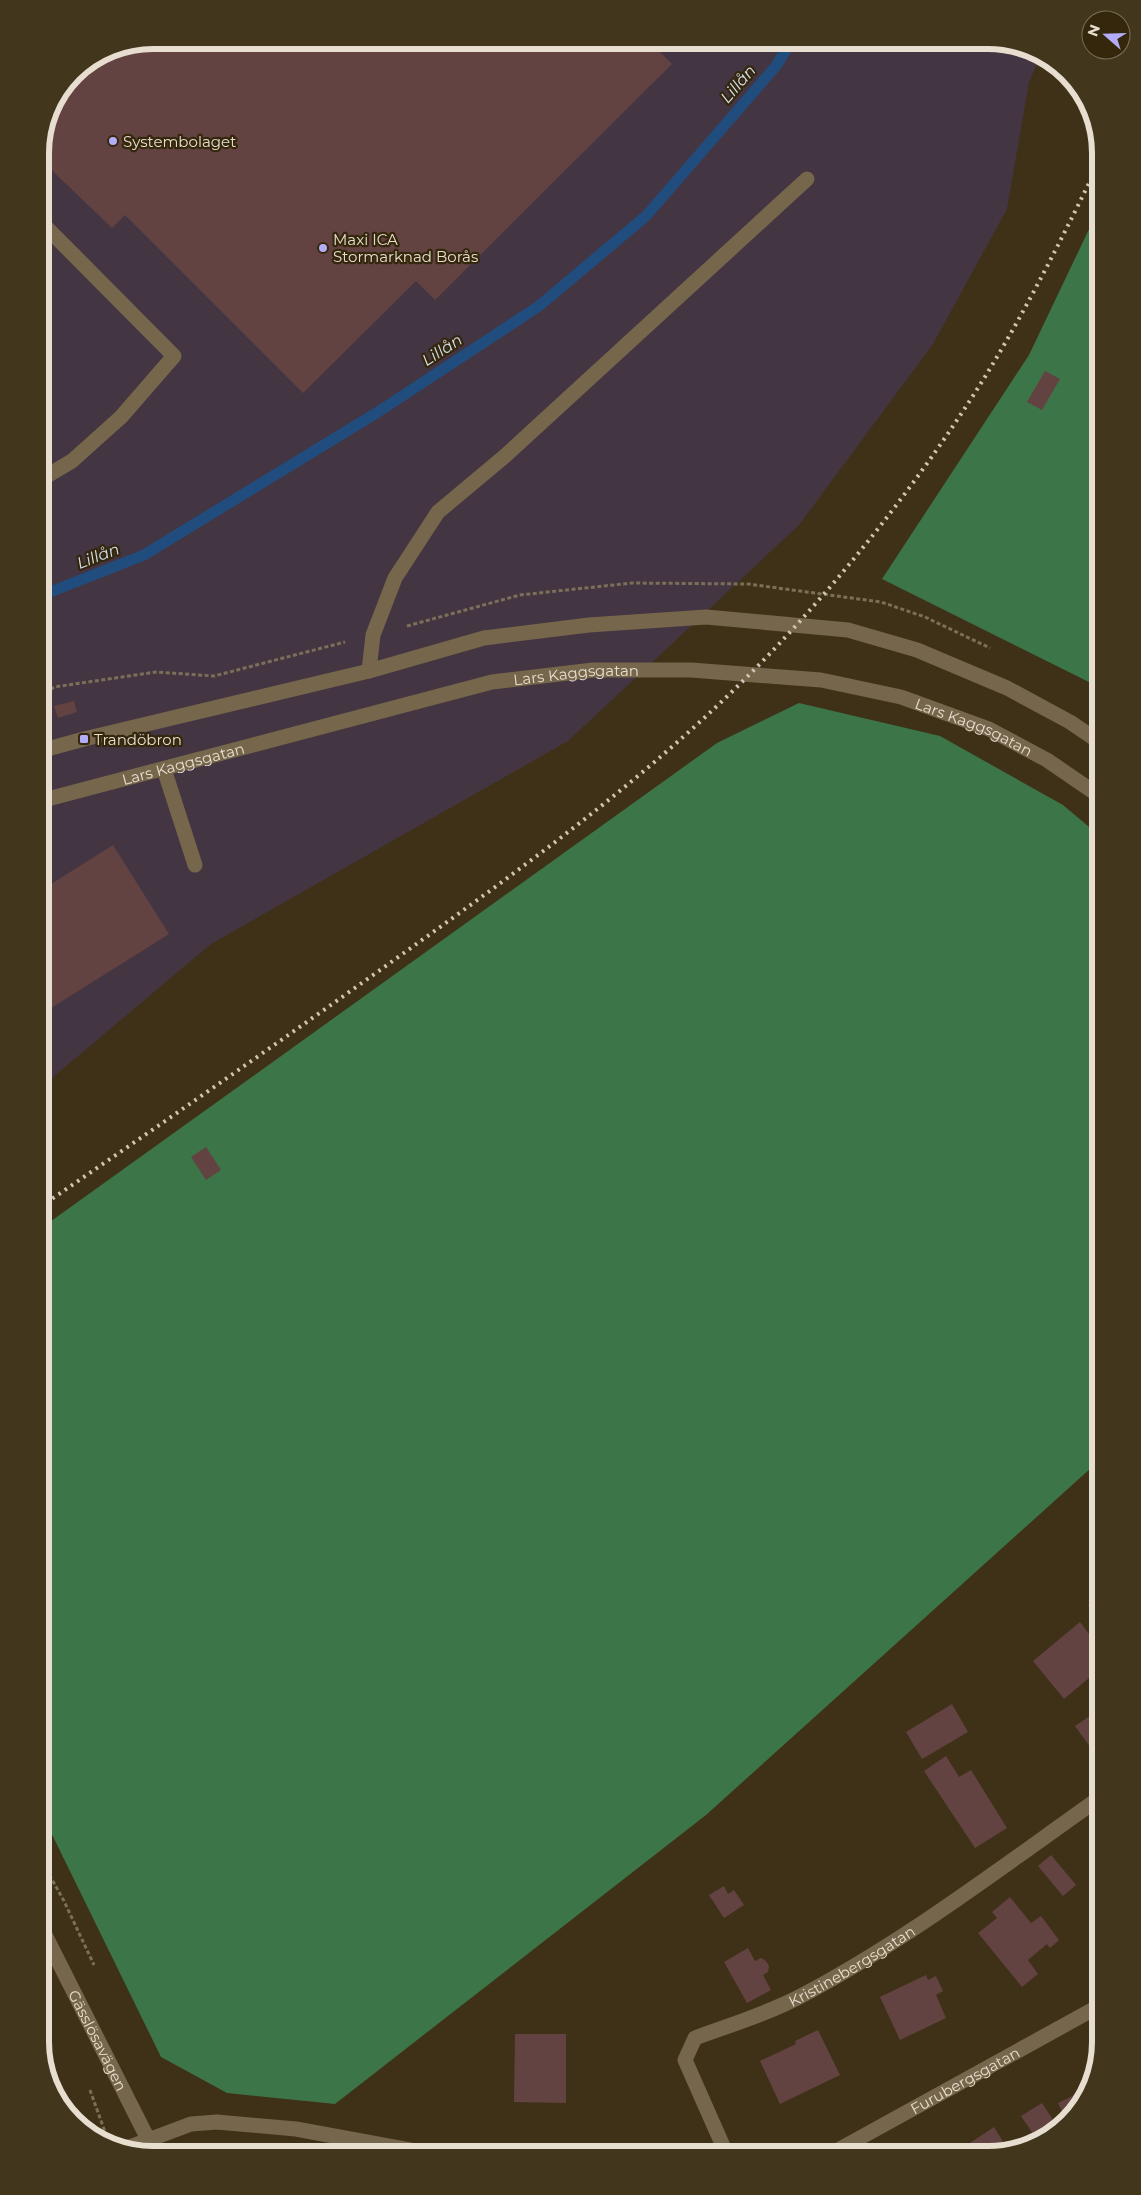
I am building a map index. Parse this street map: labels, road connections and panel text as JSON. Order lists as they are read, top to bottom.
{
  "streets": {
    "street": [
      "Lars Kaggsgatan",
      "Kristinebergsgatan",
      "Gässlösavägen",
      "Furubergsgatan"
    ]
  },
  "water": ["Lillån"],
  "places": {
    "other": ["Systembolaget", "Maxi ICA Stormarknad Borås"],
    "transit": ["Trandöbron"]
  },
  "north": "left"
}
